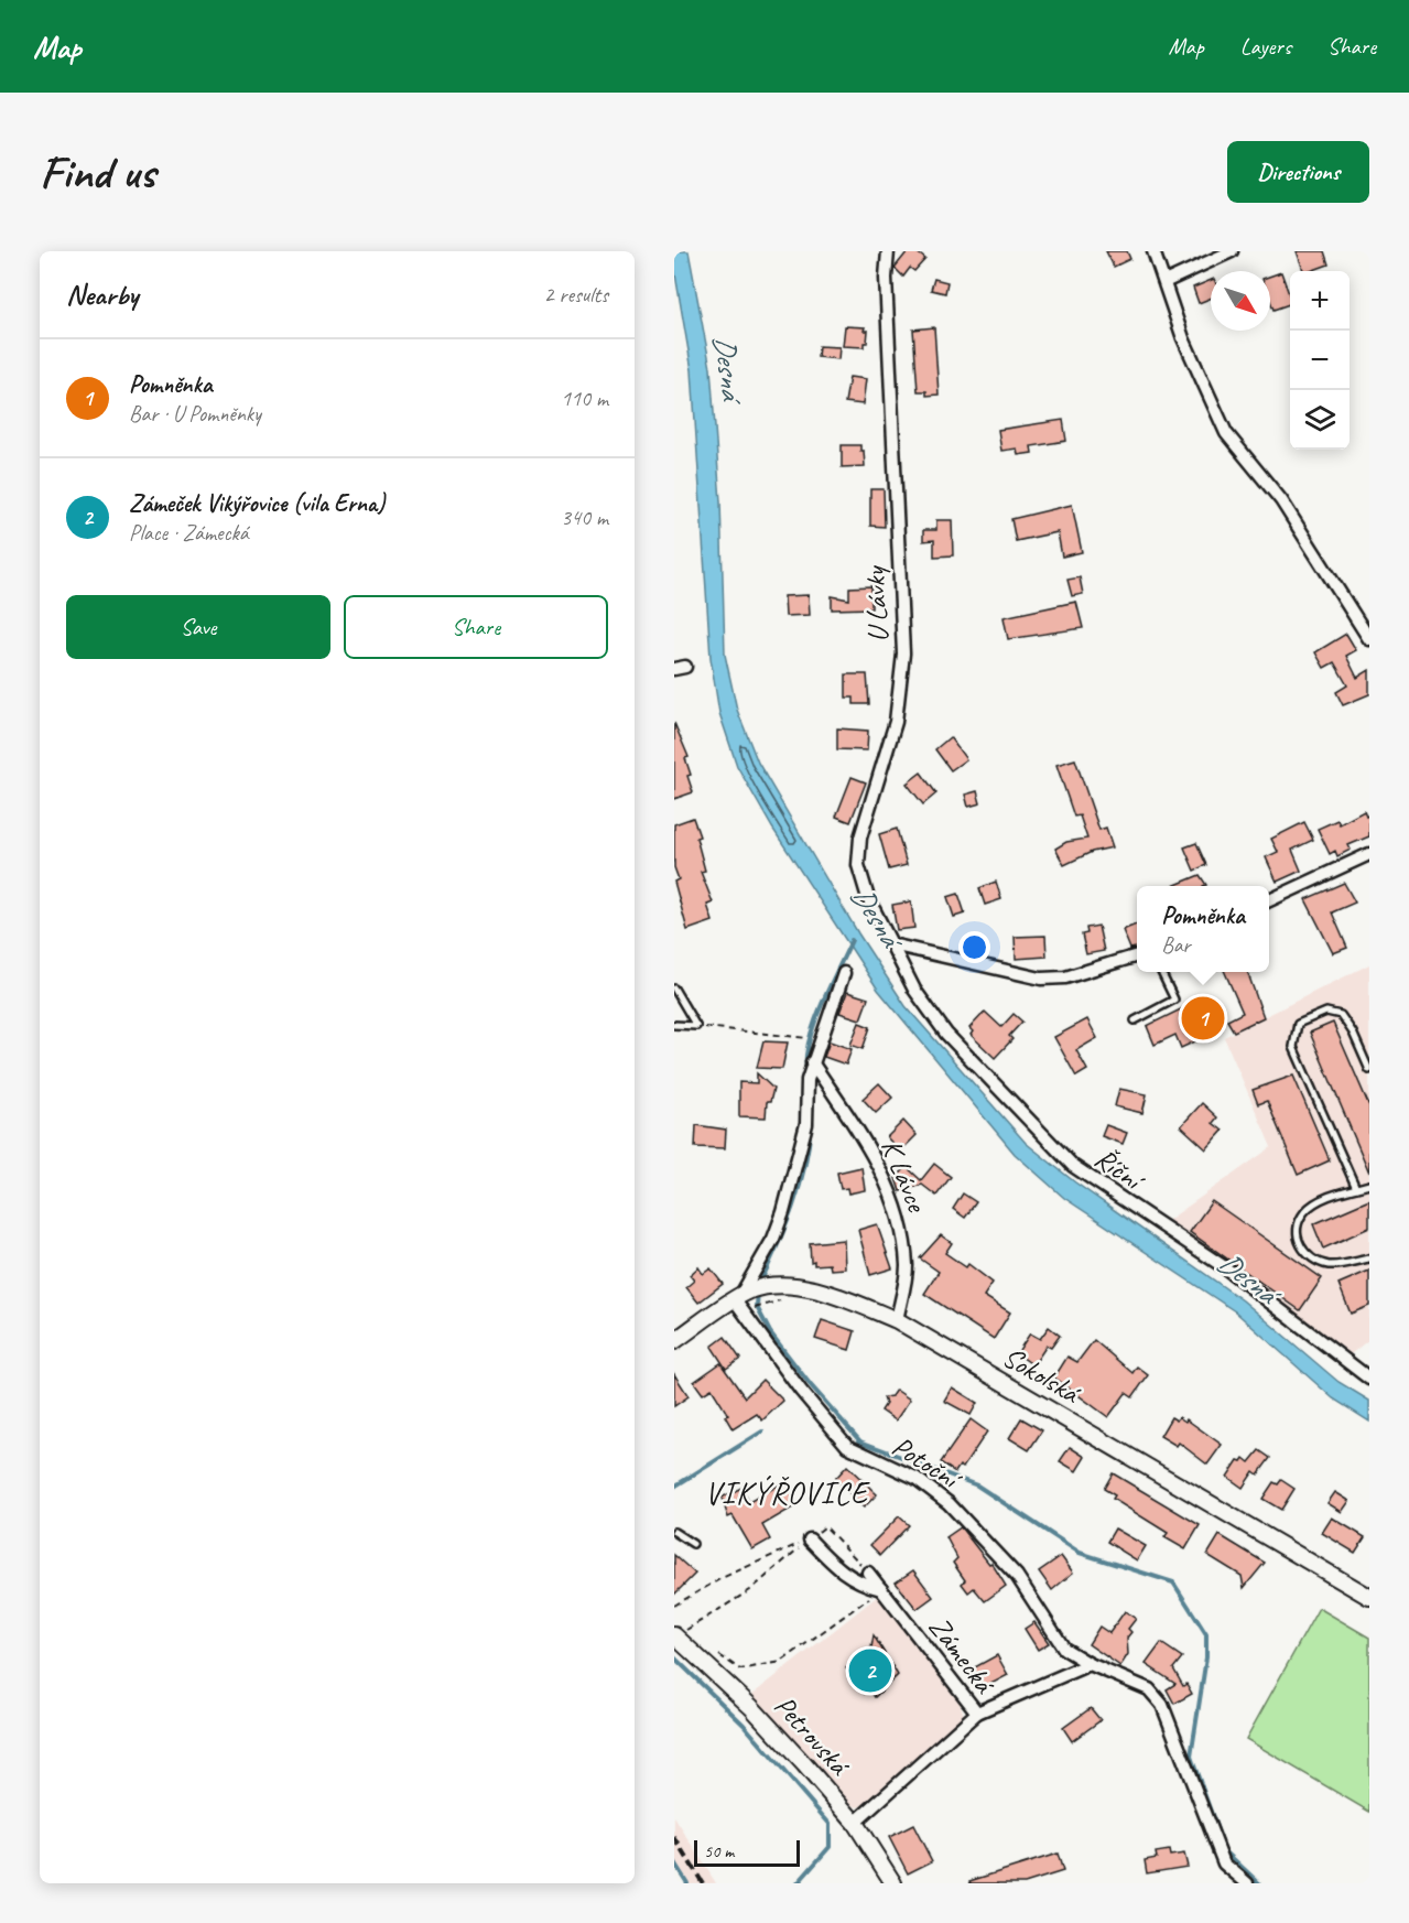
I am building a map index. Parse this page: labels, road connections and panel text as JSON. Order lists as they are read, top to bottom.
{
  "streets": {
    "street": [
      "U Lávky",
      "Říční",
      "K Lávce",
      "Sokolská",
      "Potoční",
      "Zámecká",
      "Petrovská"
    ]
  },
  "crossings": [
    ["U Lávky", "Říční"],
    ["K Lávce", "Sokolská"],
    ["Sokolská", "Potoční"],
    ["Zámecká", "Petrovská"]
  ],
  "districts": ["VIKÝŘOVICE"],
  "water": ["Desná"],
  "scale_bar": "50 m",
  "north": "bottom right",
  "page": {
    "header": "Map",
    "nav": ["Map", "Layers", "Share"],
    "buttons": [
      "Directions",
      ["Save", "Share"]
    ],
    "title": "Find us",
    "heading": ["Nearby", "2 results"],
    "map_buttons": ["+", "−"],
    "list": [
      {
        "mark": "1",
        "name": "Pomněnka",
        "note": "Bar · U Pomněnky",
        "value": "110 m"
      },
      {
        "mark": "2",
        "name": "Zámeček Vikýřovice (vila Erna)",
        "note": "Place · Zámecká",
        "value": "340 m"
      }
    ],
    "popup": ["Pomněnka", "Bar"],
    "pins": ["1", "2"],
    "scale": "50 m"
  }
}
